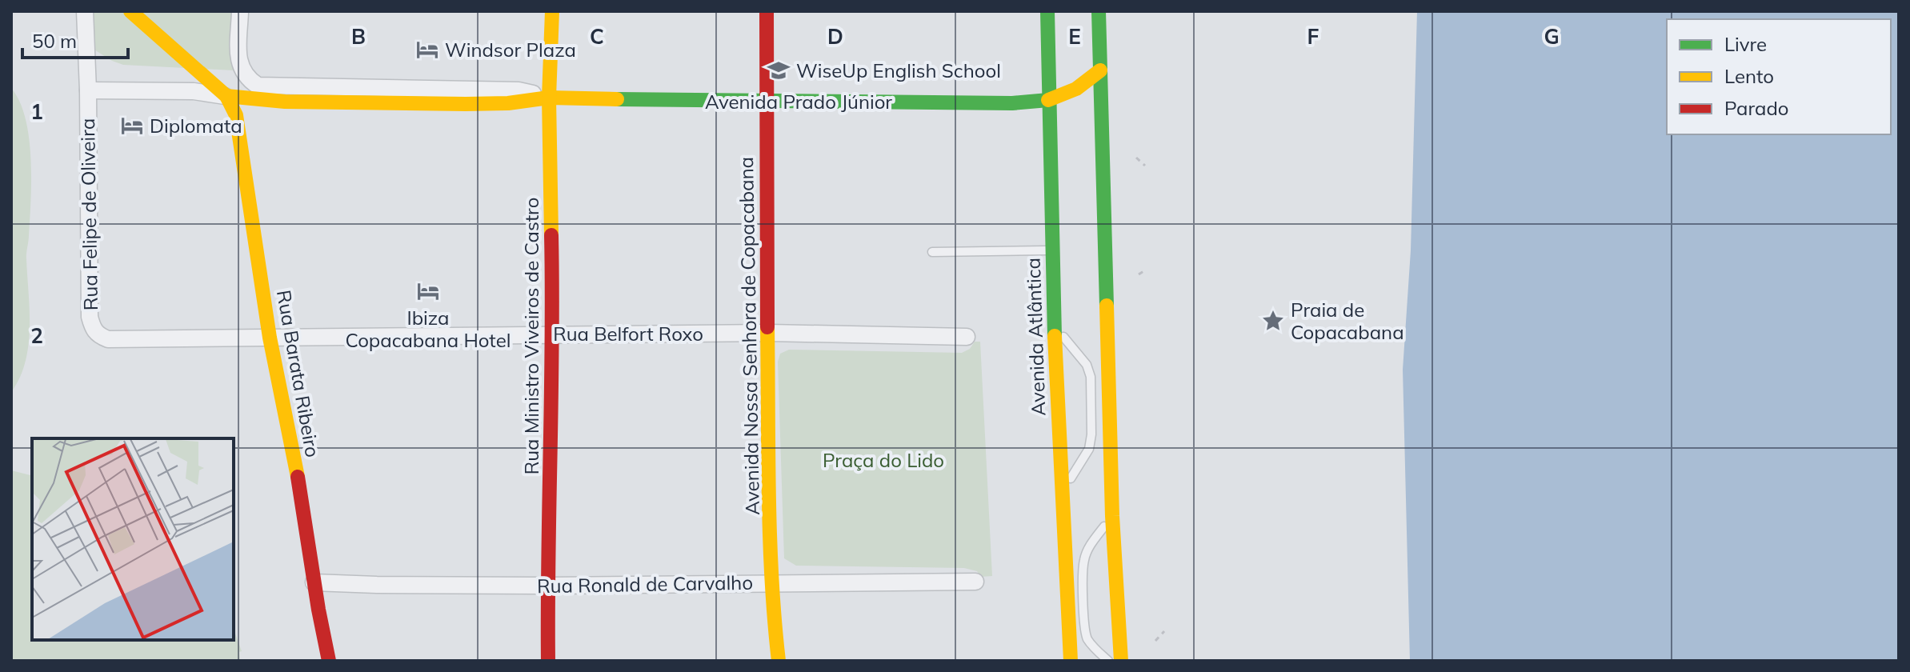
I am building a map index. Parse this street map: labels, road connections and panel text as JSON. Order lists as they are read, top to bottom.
{
  "streets": {
    "main road": [
      "Avenida Prado Júnior",
      "Rua Ministro Viveiros de Castro",
      "Avenida Nossa Senhora de Copacabana",
      "Avenida Atlântica",
      "Rua Barata Ribeiro"
    ],
    "street": ["Rua Felipe de Oliveira", "Rua Belfort Roxo", "Rua Ronald de Carvalho"]
  },
  "crossings": [
    ["Avenida Prado Júnior", "Rua Ministro Viveiros de Castro"],
    ["Avenida Prado Júnior", "Avenida Nossa Senhora de Copacabana"],
    ["Avenida Prado Júnior", "Avenida Atlântica"],
    ["Avenida Prado Júnior", "Rua Barata Ribeiro"],
    ["Rua Felipe de Oliveira", "Rua Belfort Roxo"],
    ["Rua Belfort Roxo", "Rua Ministro Viveiros de Castro"],
    ["Rua Belfort Roxo", "Avenida Nossa Senhora de Copacabana"],
    ["Rua Belfort Roxo", "Rua Barata Ribeiro"],
    ["Rua Ministro Viveiros de Castro", "Rua Ronald de Carvalho"],
    ["Avenida Nossa Senhora de Copacabana", "Rua Ronald de Carvalho"],
    ["Rua Barata Ribeiro", "Rua Ronald de Carvalho"]
  ],
  "parks": ["Praça do Lido"],
  "places": {
    "hotel": ["Windsor Plaza", "Diplomata", "Ibiza Copacabana Hotel"],
    "school or university": ["WiseUp English School"],
    "place": ["Praia de Copacabana"]
  },
  "legend": ["Livre", "Lento", "Parado"],
  "scale_bar": "50 m",
  "grid": {
    "columns": [
      "B",
      "C",
      "D",
      "E",
      "F",
      "G"
    ],
    "rows": ["1", "2"]
  }
}
